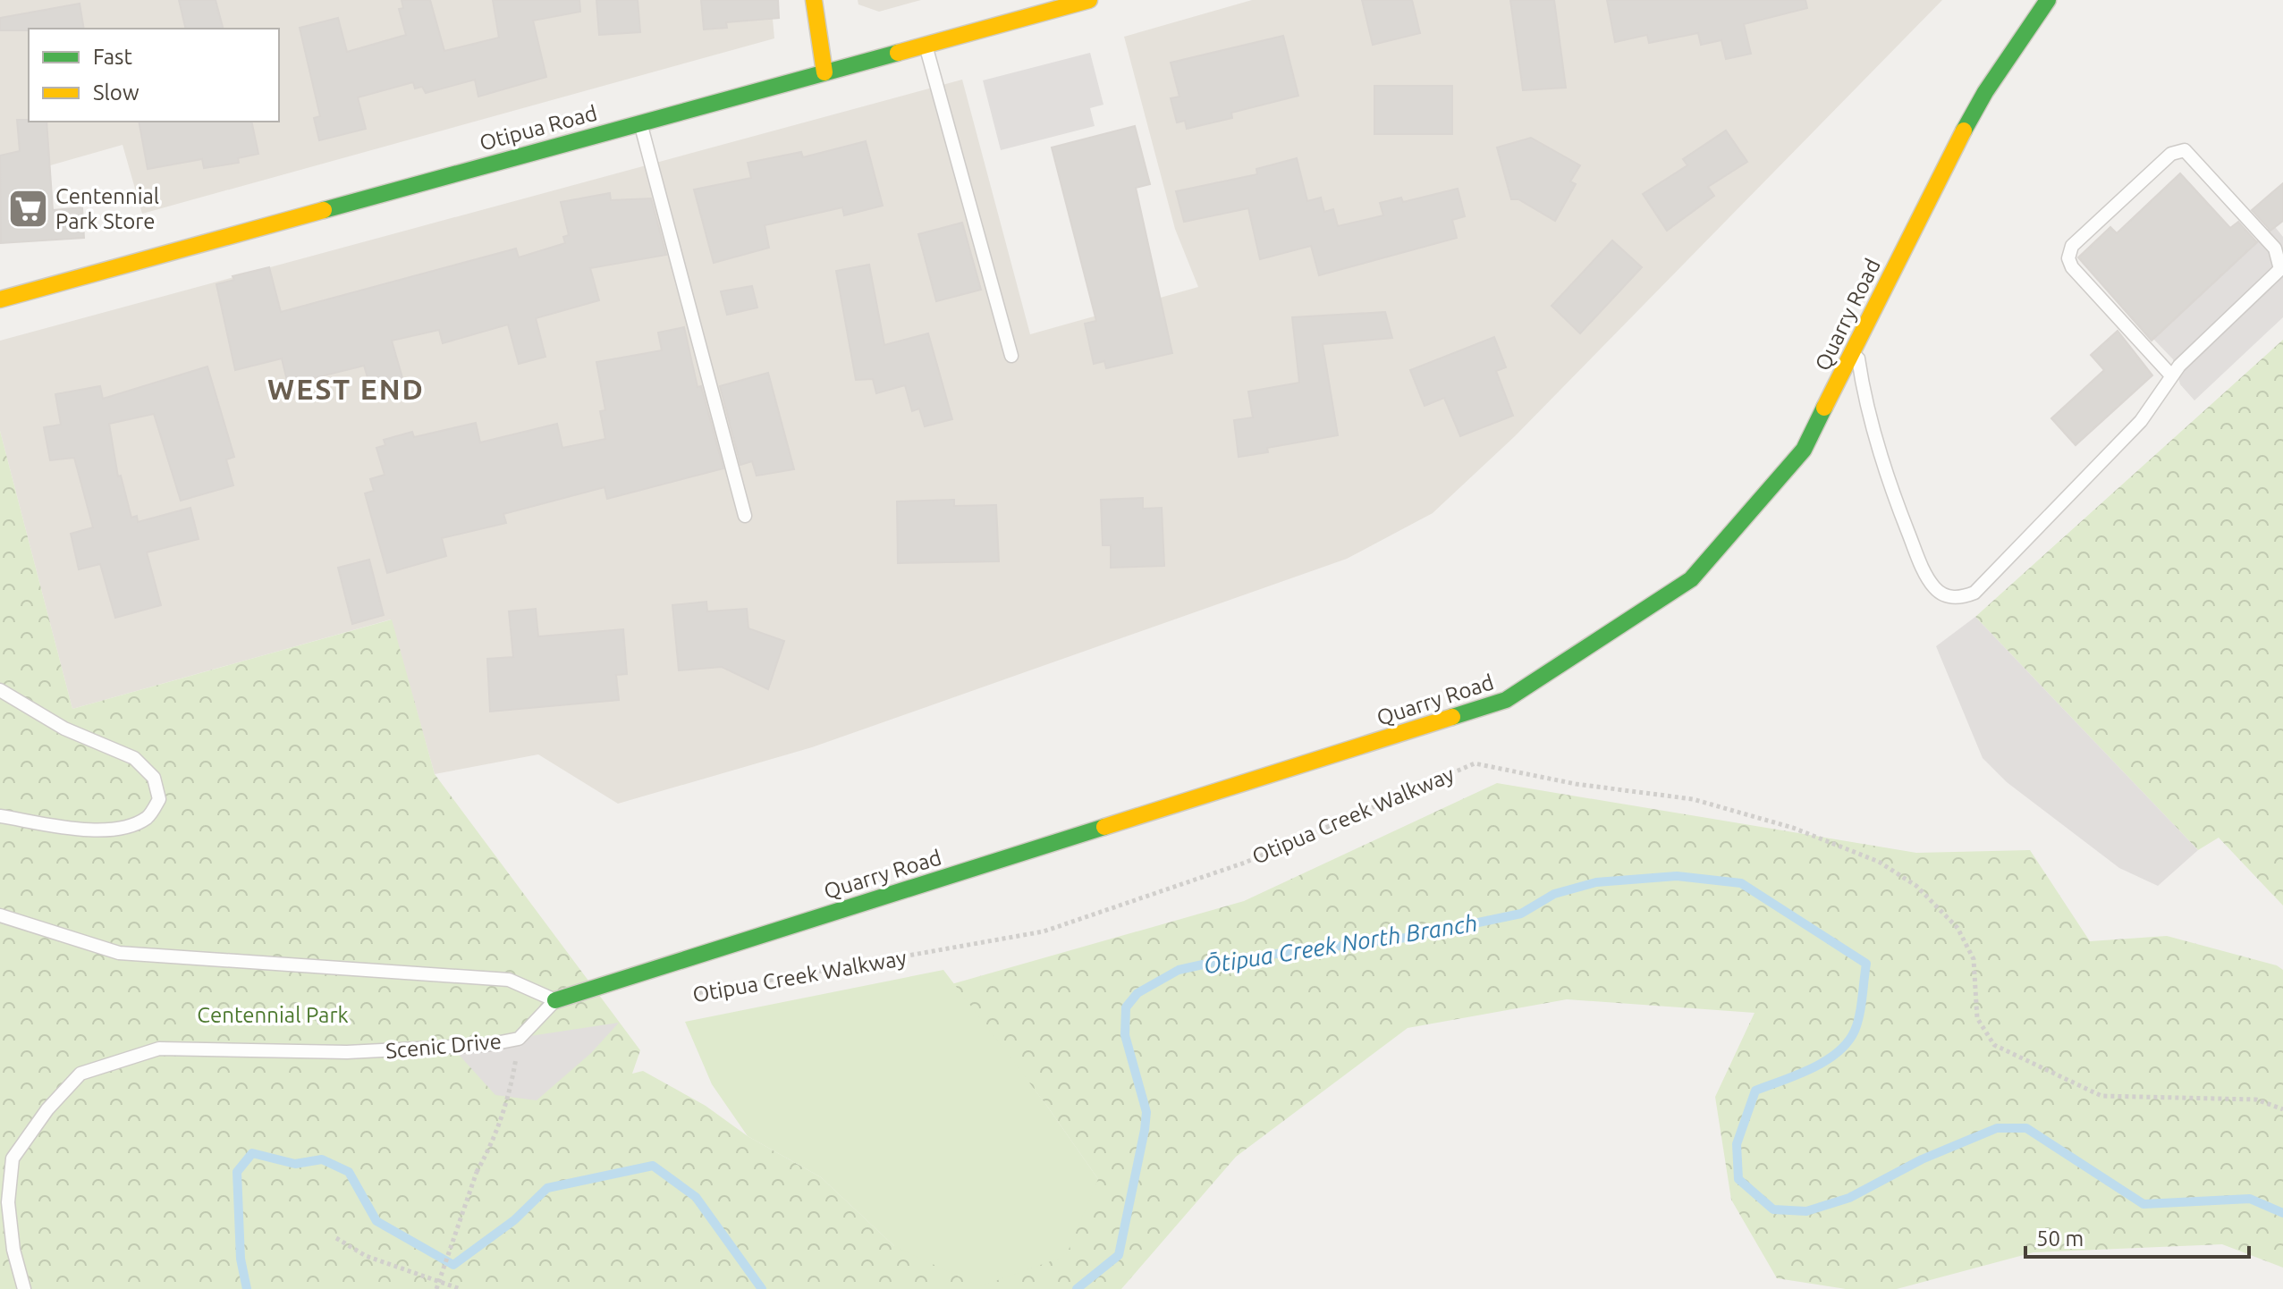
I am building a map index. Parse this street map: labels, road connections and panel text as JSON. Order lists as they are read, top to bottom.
{
  "streets": {
    "street": ["Otipua Road", "Quarry Road"],
    "lane": ["Scenic Drive"],
    "path": ["Otipua Creek Walkway"]
  },
  "crossings": [
    ["Quarry Road", "Scenic Drive"]
  ],
  "districts": ["WEST END"],
  "water": ["Ōtipua Creek North Branch"],
  "parks": ["Centennial Park"],
  "places": {
    "supermarket": ["Centennial Park Store"]
  },
  "legend": ["Fast", "Slow"],
  "scale_bar": "50 m"
}
